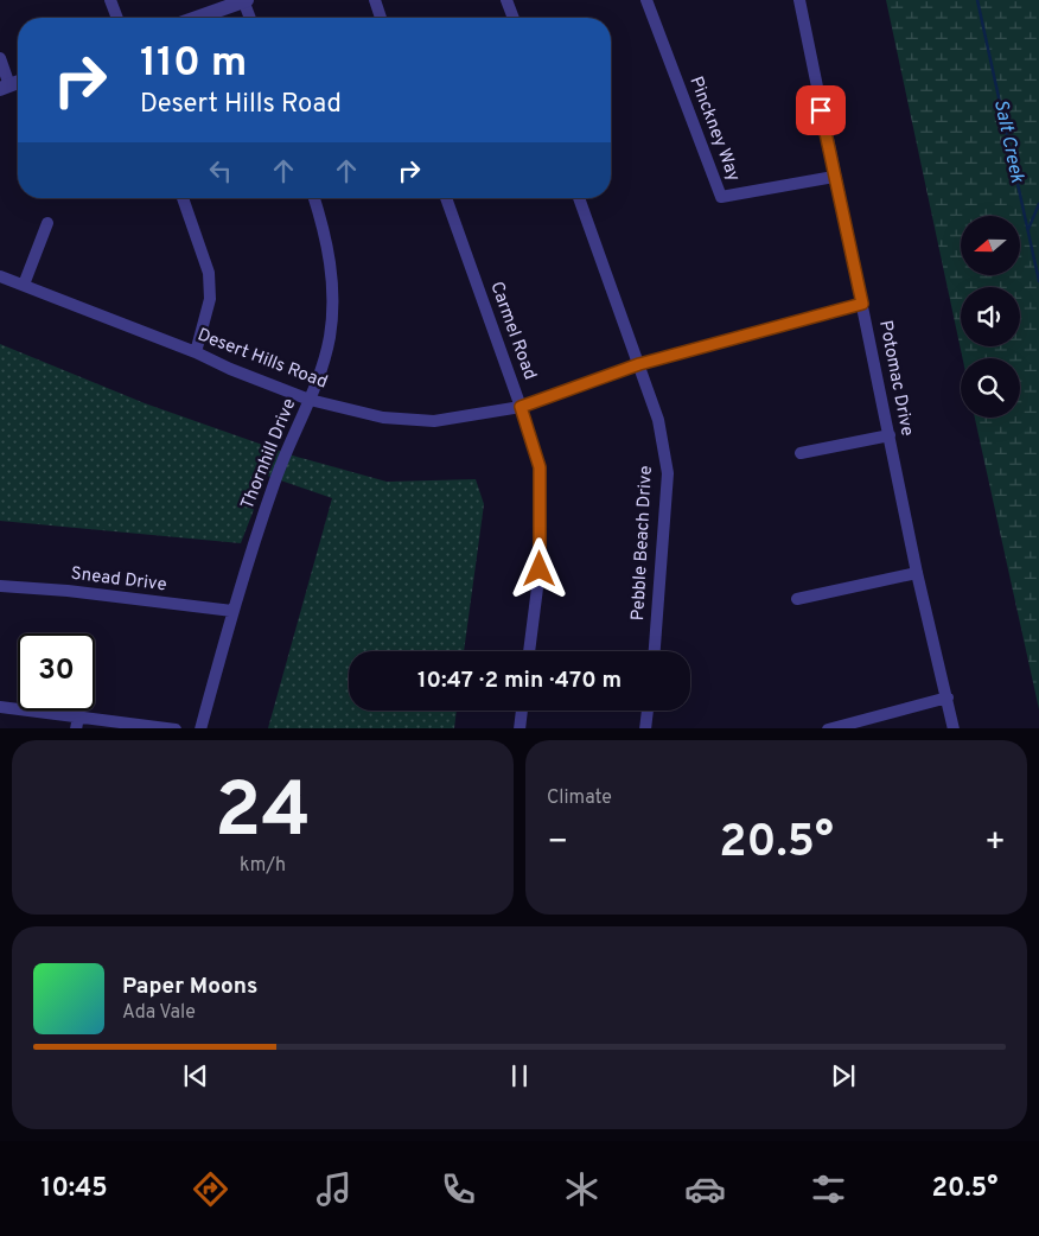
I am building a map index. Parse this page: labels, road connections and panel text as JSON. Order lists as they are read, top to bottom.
{
  "streets": {
    "street": [
      "Pinckney Way",
      "Carmel Road",
      "Desert Hills Road",
      "Potomac Drive",
      "Thornhill Drive",
      "Pebble Beach Drive",
      "Snead Drive"
    ]
  },
  "crossings": [
    ["Pinckney Way", "Potomac Drive"],
    ["Carmel Road", "Desert Hills Road"],
    ["Desert Hills Road", "Potomac Drive"],
    ["Desert Hills Road", "Thornhill Drive"],
    ["Desert Hills Road", "Pebble Beach Drive"],
    ["Thornhill Drive", "Snead Drive"]
  ],
  "water": ["Salt Creek"],
  "north": "left",
  "page": {
    "turn": ["110 m", "Desert Hills Road"],
    "limit": "30",
    "trip": "10:47 · 2 min · 470 m",
    "tile": [
      ["24", "km/h"],
      "Climate"
    ],
    "heat": ["−", "20.5°", "+"],
    "song": ["Paper Moons", "Ada Vale"],
    "tabs": ["10:45", "20.5°"]
  }
}
